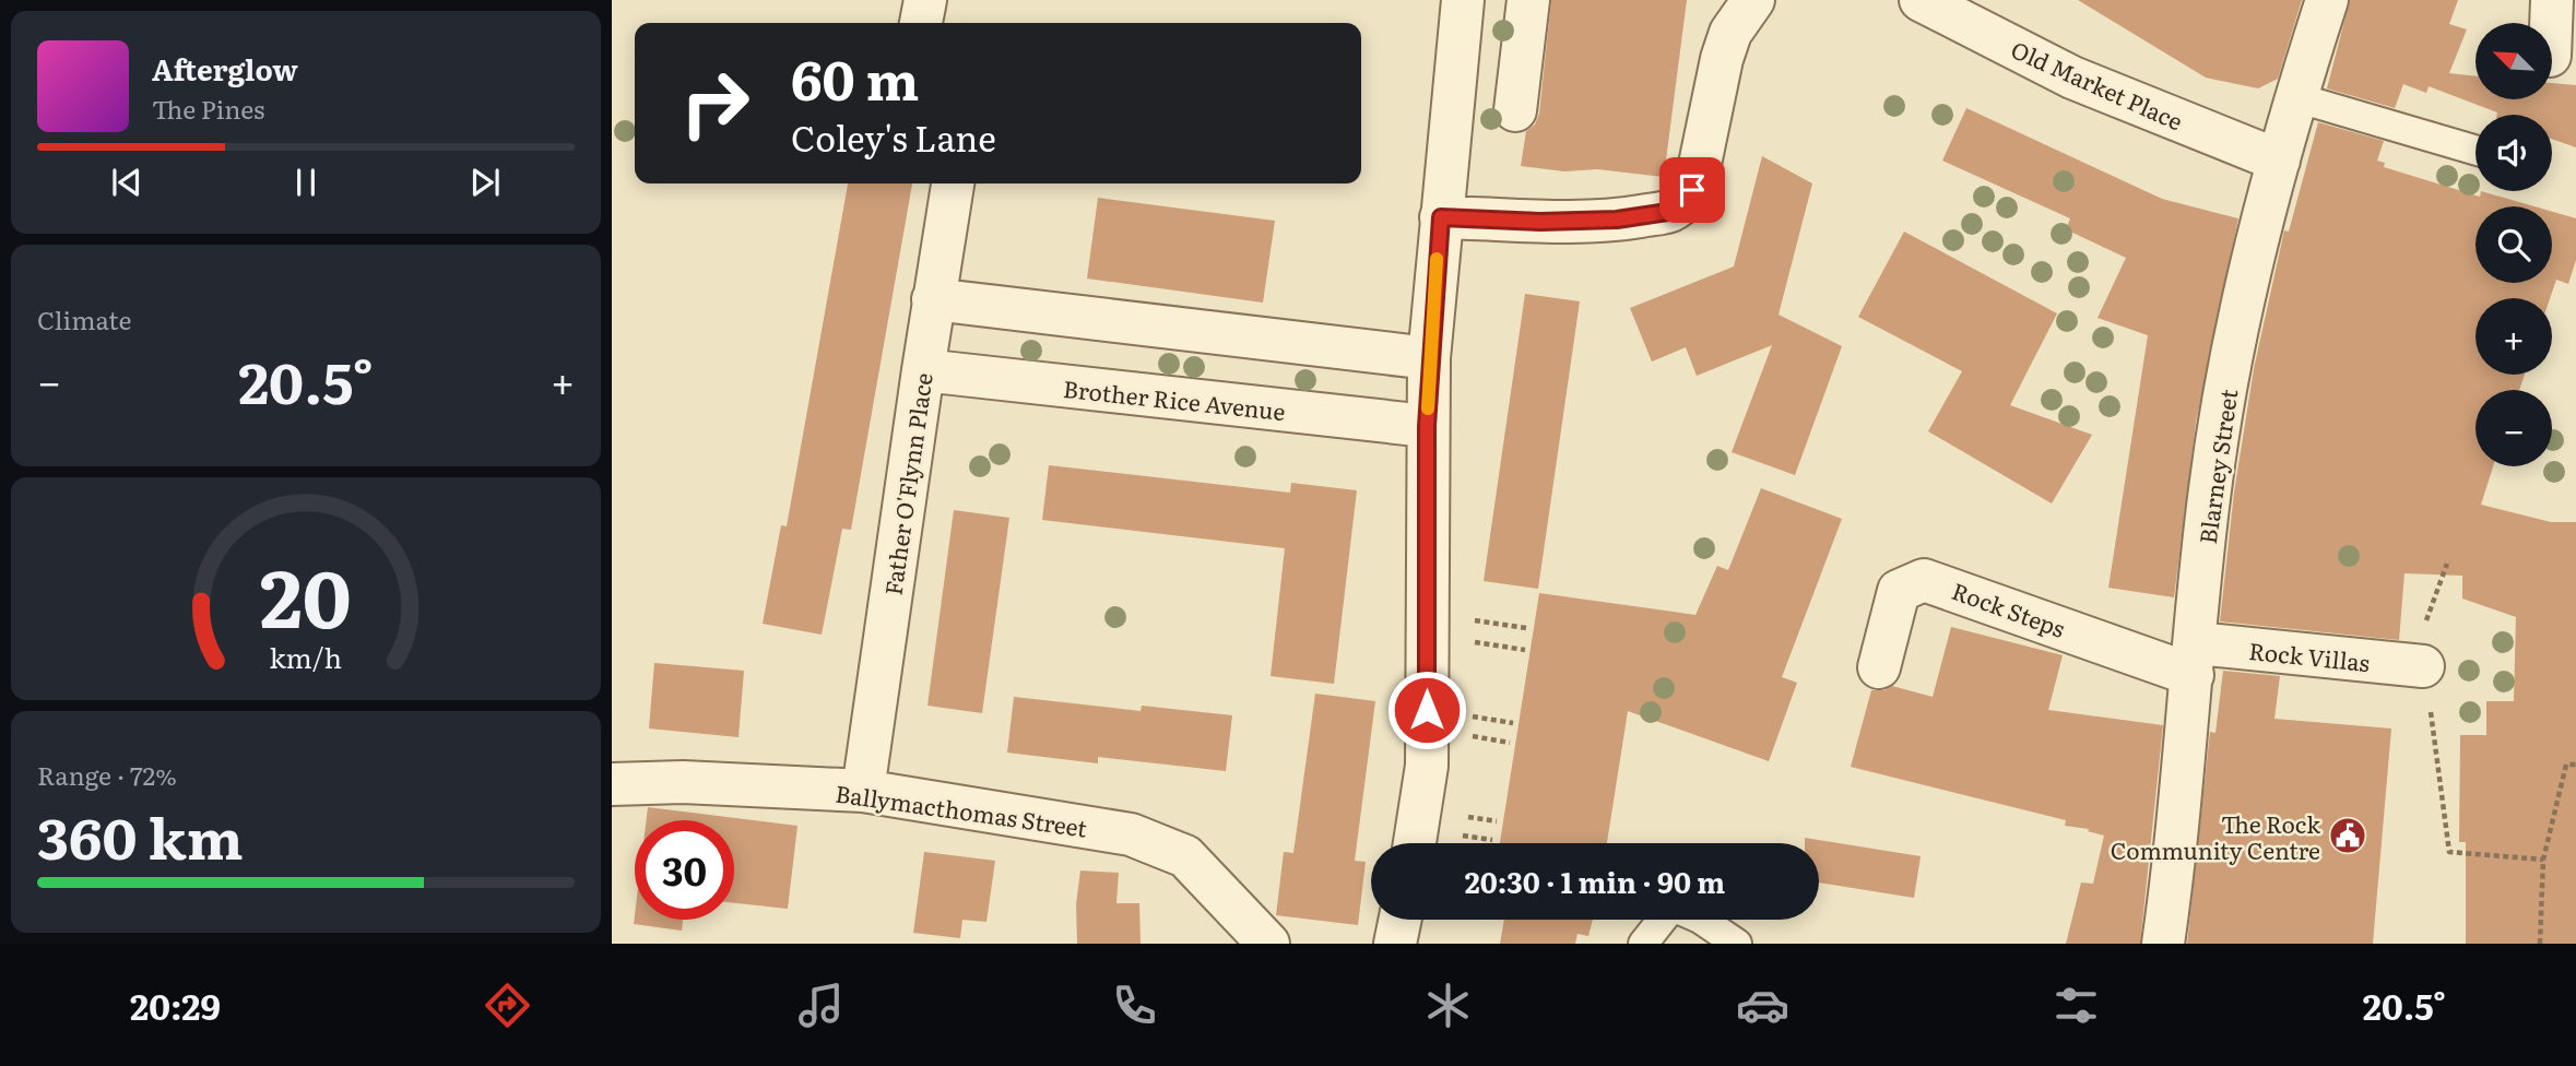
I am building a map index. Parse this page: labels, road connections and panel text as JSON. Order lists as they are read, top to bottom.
{
  "streets": {
    "street": [
      "Old Market Place",
      "Brother Rice Avenue",
      "Blarney Street",
      "Father O'Flynn Place",
      "Rock Steps",
      "Rock Villas",
      "Ballymacthomas Street"
    ]
  },
  "crossings": [
    ["Old Market Place", "Blarney Street"],
    ["Brother Rice Avenue", "Father O'Flynn Place"],
    ["Blarney Street", "Rock Steps"],
    ["Blarney Street", "Rock Villas"],
    ["Father O'Flynn Place", "Ballymacthomas Street"],
    ["Rock Steps", "Rock Villas"]
  ],
  "places": {
    "public building": ["The Rock Community Centre"]
  },
  "north": "top left",
  "page": {
    "map_buttons": ["+", "−"],
    "turn": ["60 m", "Coley's Lane"],
    "song": ["Afterglow", "The Pines"],
    "tile": [
      "Climate",
      ["Range · 72%", "360 km"]
    ],
    "heat": ["−", "20.5°", "+"],
    "limit": "30",
    "trip": "20:30 · 1 min · 90 m",
    "tabs": ["20:29", "20.5°"],
    "gauge": ["20", "km/h"]
  }
}
